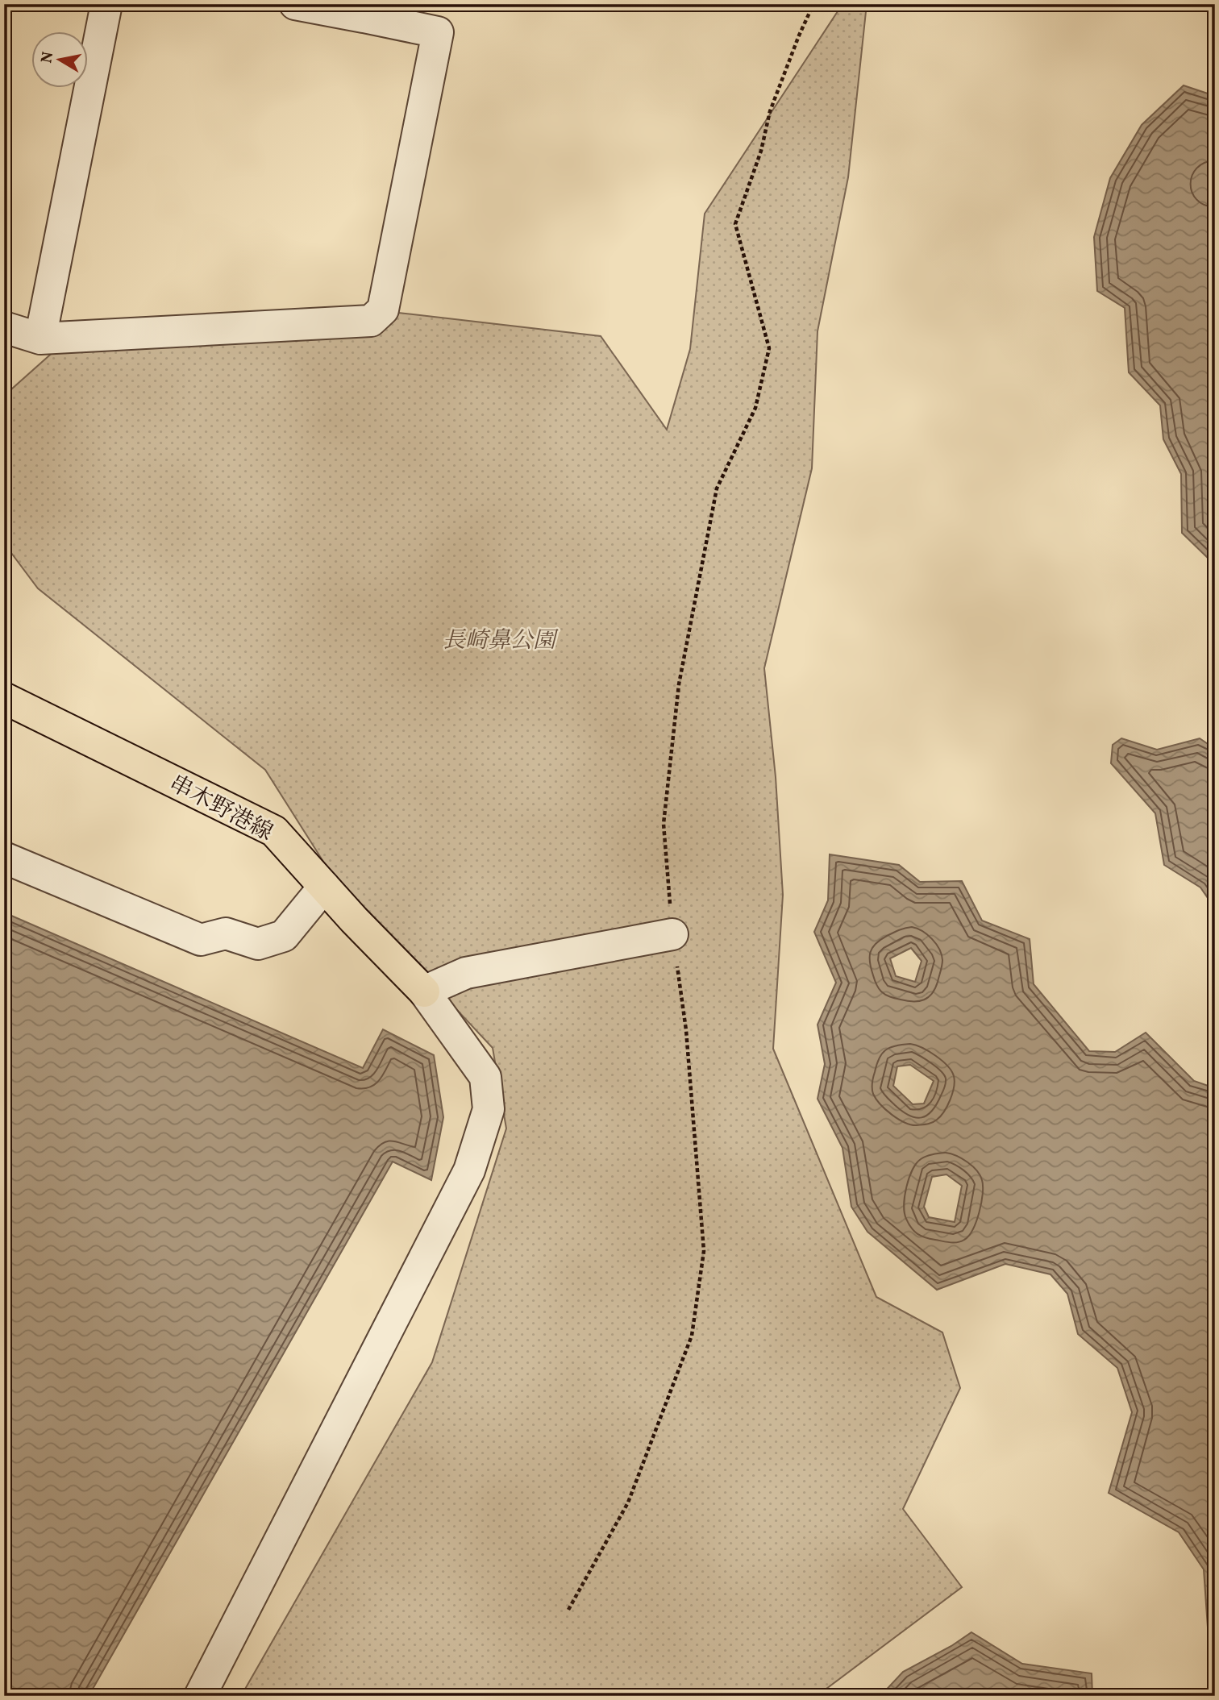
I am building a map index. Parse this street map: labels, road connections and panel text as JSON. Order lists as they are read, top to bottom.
{
  "streets": {
    "main road": ["串木野港線"]
  },
  "parks": ["長崎鼻公園"],
  "north": "left"
}
